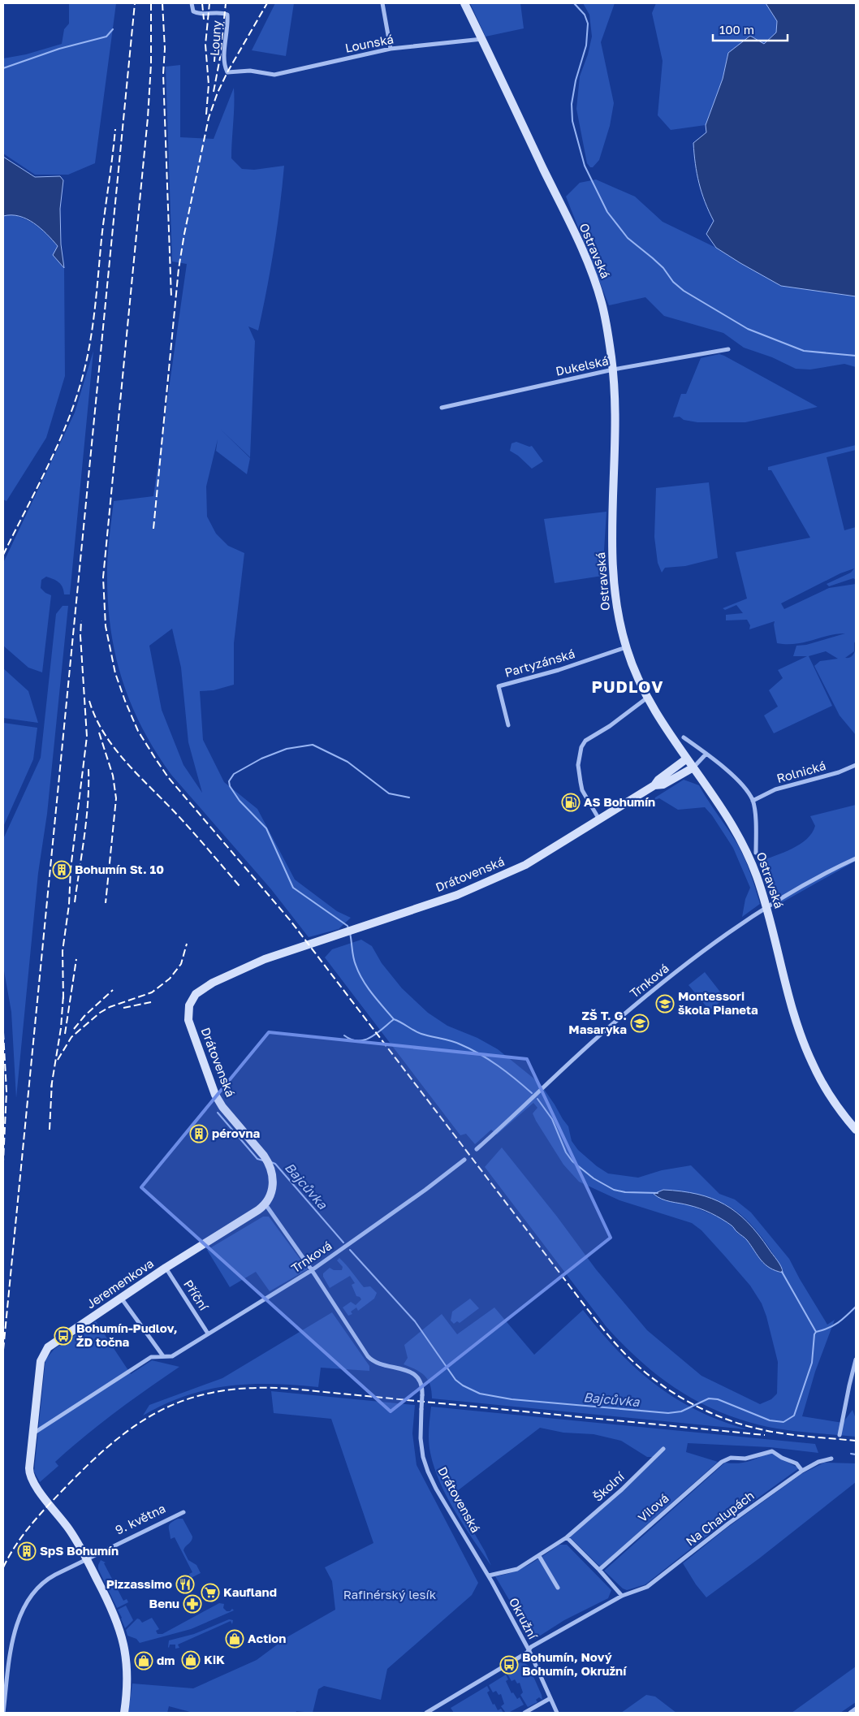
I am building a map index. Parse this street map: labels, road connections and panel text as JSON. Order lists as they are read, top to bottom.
{
  "streets": {
    "street": [
      "Louny",
      "Lounská",
      "Ostravská",
      "Dukelská",
      "Partyzánská",
      "Rolnická",
      "Drátovenská",
      "Trnková",
      "Jeremenkova",
      "Příční",
      "Školní",
      "Vilová",
      "Na Chalupách",
      "9. května",
      "Okružní"
    ]
  },
  "crossings": [
    ["Louny", "Lounská"],
    ["Lounská", "Ostravská"],
    ["Ostravská", "Dukelská"],
    ["Ostravská", "Partyzánská"],
    ["Ostravská", "Rolnická"],
    ["Ostravská", "Drátovenská"],
    ["Ostravská", "Trnková"],
    ["Drátovenská", "Trnková"],
    ["Drátovenská", "Jeremenkova"],
    ["Drátovenská", "Školní"],
    ["Drátovenská", "Okružní"],
    ["Trnková", "Jeremenkova"],
    ["Trnková", "Příční"],
    ["Jeremenkova", "Příční"],
    ["Jeremenkova", "9. května"],
    ["Školní", "Okružní"],
    ["Vilová", "Na Chalupách"],
    ["Na Chalupách", "Okružní"]
  ],
  "districts": ["PUDLOV"],
  "water": ["Bajcůvka"],
  "parks": ["Rafinérský lesík"],
  "places": {
    "fuel station": ["AS Bohumín"],
    "building": ["Bohumín St. 10", "pérovna", "SpS Bohumín"],
    "school or university": ["Montessori škola Pianeta", "ZŠ T. G. Masaryka"],
    "bus stop": ["Bohumín-Pudlov, ŽD točna", "Bohumín, Nový Bohumín, Okružní"],
    "restaurant": ["Pizzassimo"],
    "supermarket": ["Kaufland"],
    "pharmacy": ["Benu"],
    "shop": ["Action", "KiK", "dm"]
  },
  "scale_bar": "100 m"
}
